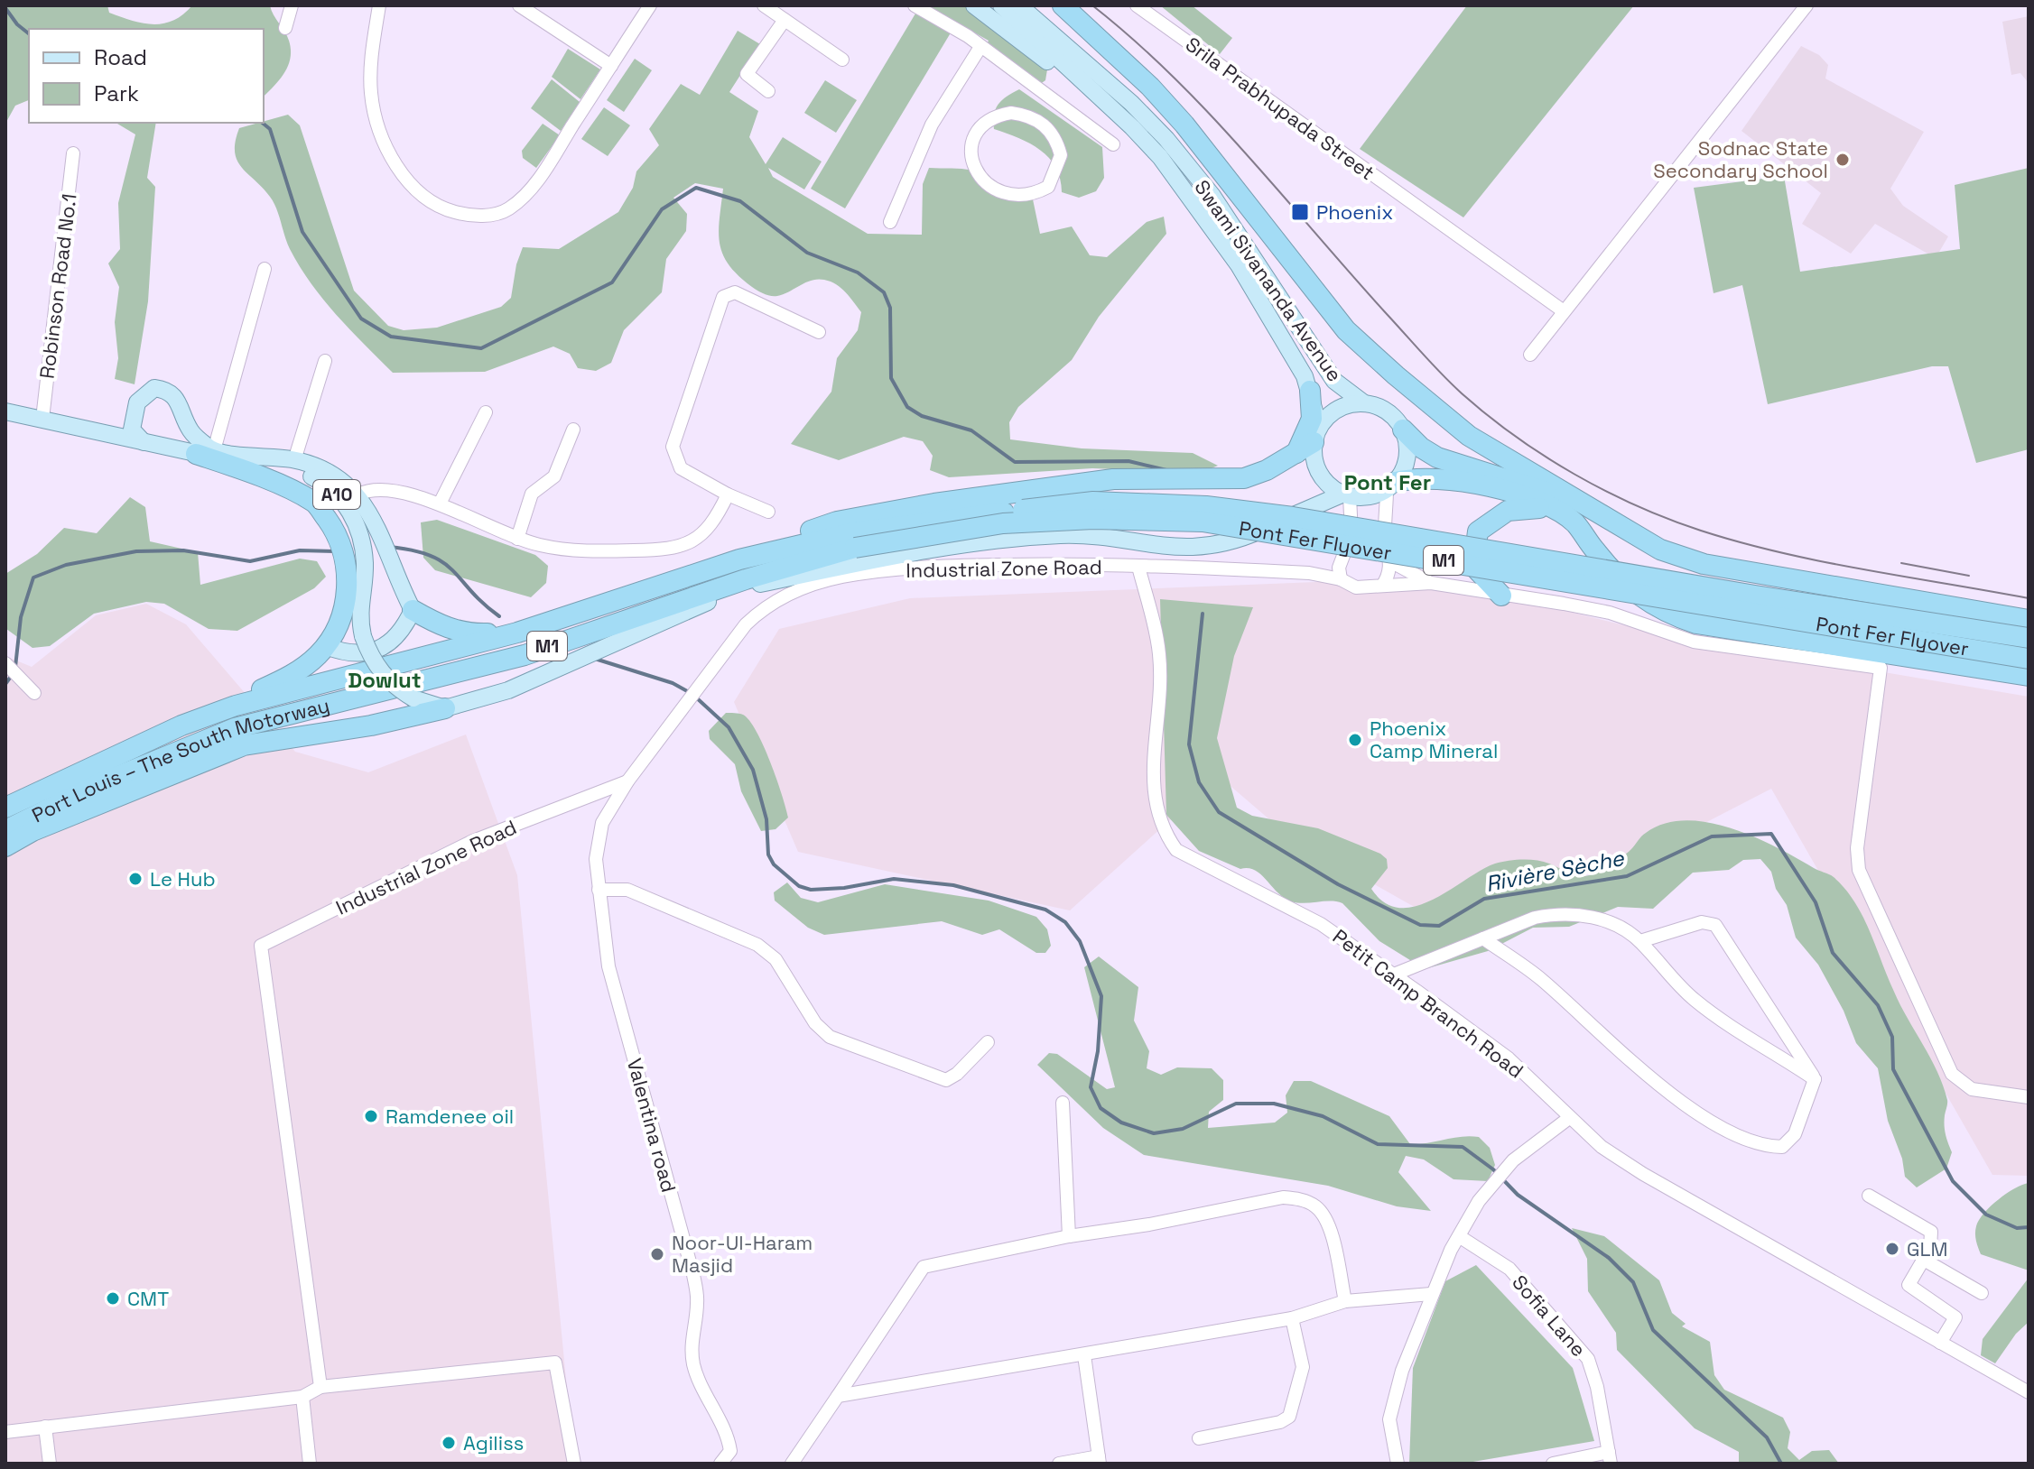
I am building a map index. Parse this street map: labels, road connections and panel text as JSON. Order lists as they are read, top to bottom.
{
  "streets": {
    "highway": ["Pont Fer Flyover", "M1", "Port Louis – The South Motorway"],
    "main road": ["Swami Sivananda Avenue", "A10"],
    "street": [
      "Srila Prabhupada Street",
      "Robinson Road No.1",
      "Industrial Zone Road",
      "Petit Camp Branch Road",
      "Valentina road",
      "Sofia Lane"
    ]
  },
  "crossings": [
    ["Robinson Road No.1", "A10"],
    ["Pont Fer Flyover", "Port Louis – The South Motorway"],
    ["Industrial Zone Road", "Petit Camp Branch Road"],
    ["Industrial Zone Road", "Valentina road"]
  ],
  "districts": ["Pont Fer", "Dowlut"],
  "water": ["Rivière Sèche"],
  "places": {
    "other": [
      "Sodnac State Secondary School",
      "Phoenix Camp Mineral",
      "Le Hub",
      "Ramdenee oil",
      "GLM",
      "Noor-Ul-Haram Masjid",
      "CMT",
      "Agiliss"
    ],
    "transit": ["Phoenix"]
  },
  "legend": ["Road", "Park"]
}
